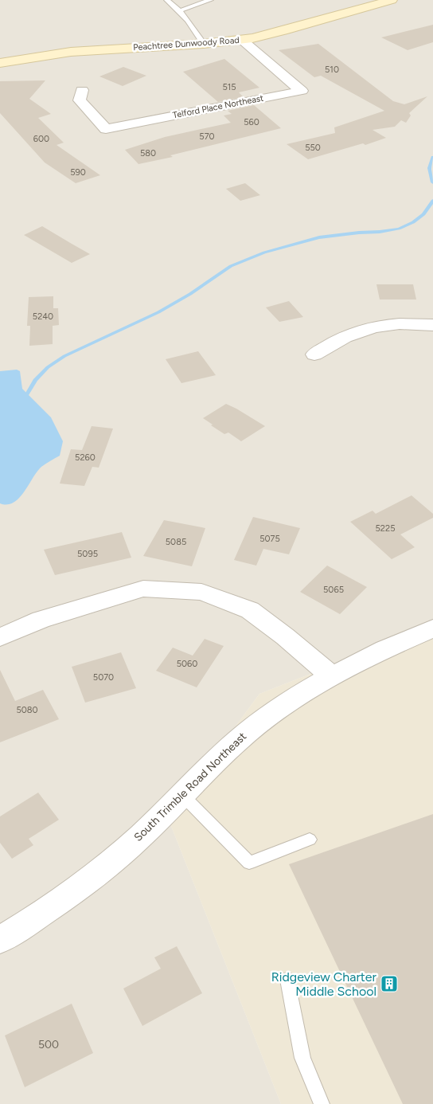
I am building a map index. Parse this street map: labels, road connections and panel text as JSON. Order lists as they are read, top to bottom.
{
  "streets": {
    "main road": ["Peachtree Dunwoody Road"],
    "street": ["Telford Place Northeast", "South Trimble Road Northeast"]
  },
  "crossings": [
    ["Peachtree Dunwoody Road", "Telford Place Northeast"]
  ],
  "places": {
    "building": ["Ridgeview Charter Middle School"]
  },
  "house_numbers": [
    "510",
    "515",
    "560",
    "570",
    "600",
    "550",
    "580",
    "590",
    "5240",
    "5260",
    "5225",
    "5075",
    "5085",
    "5095",
    "5065",
    "5060",
    "5070",
    "5080",
    "500"
  ]
}
